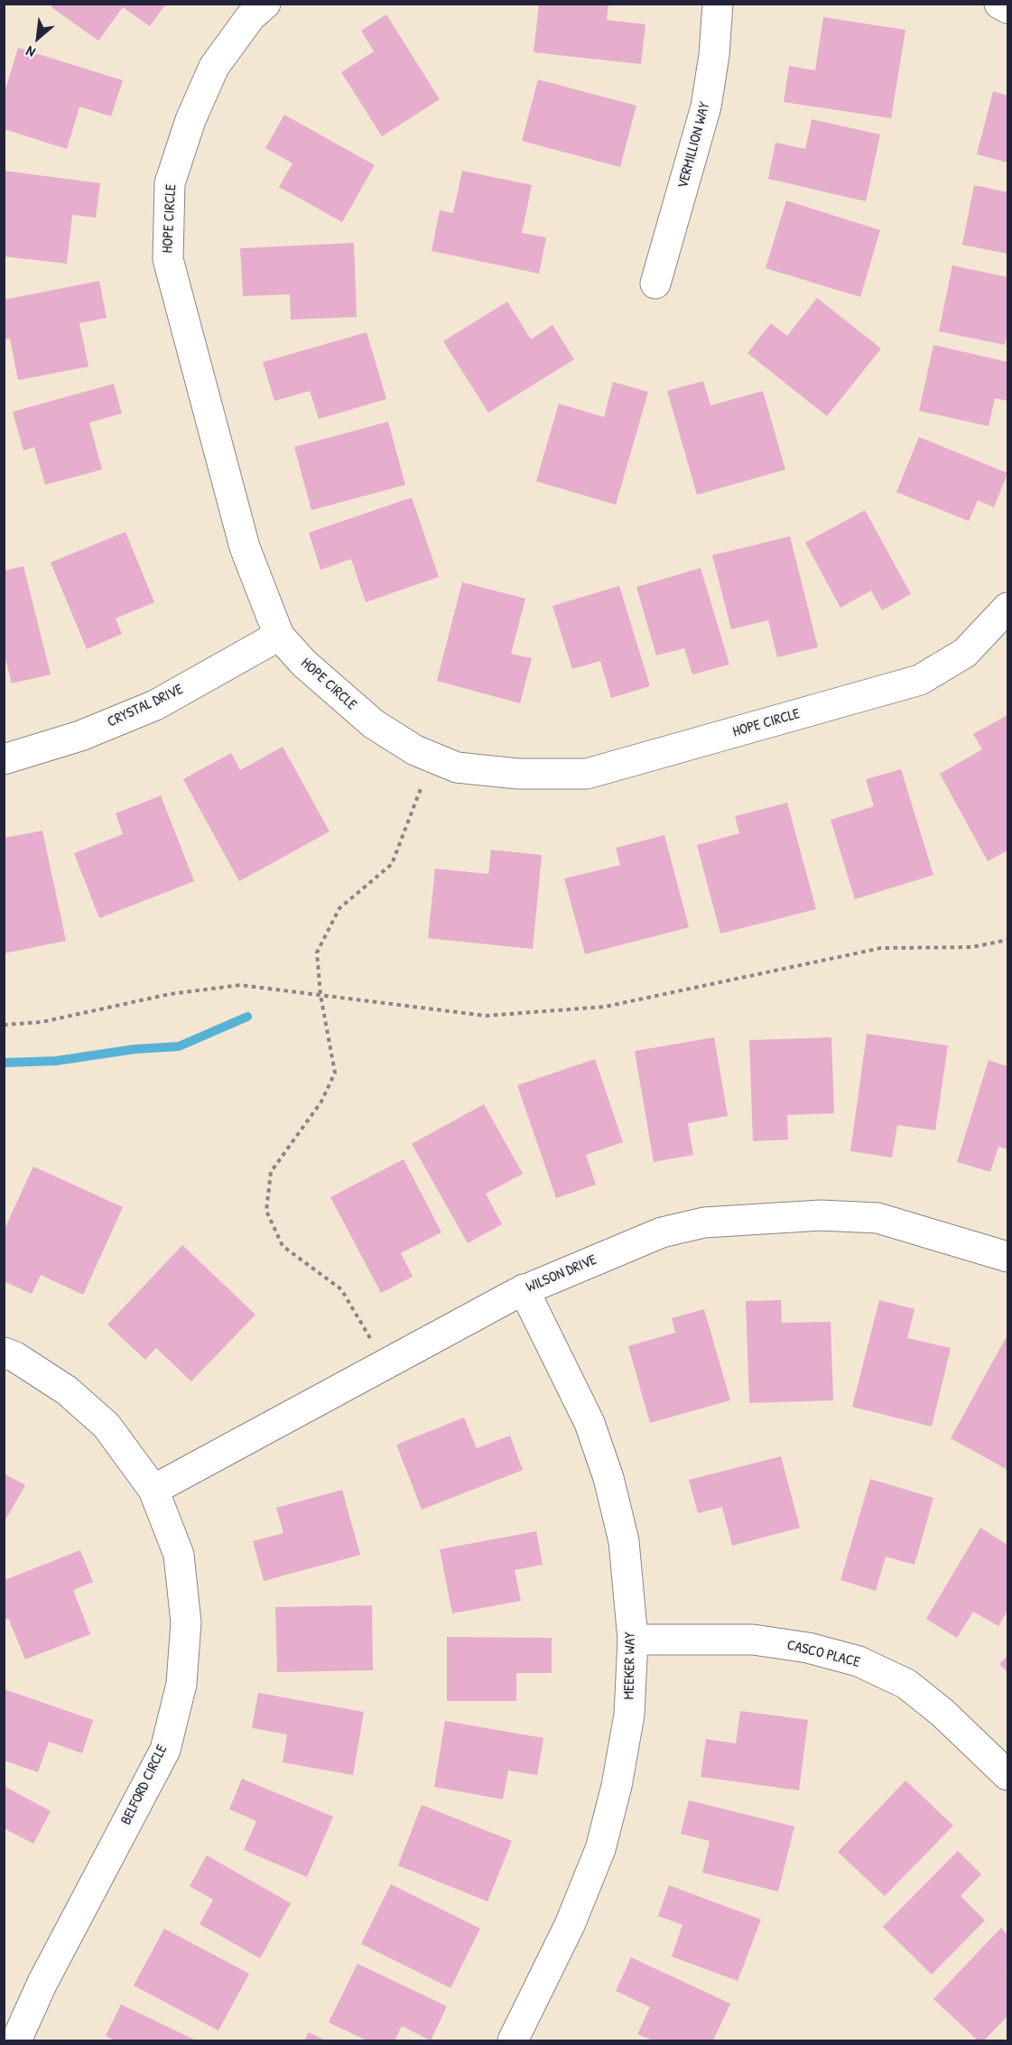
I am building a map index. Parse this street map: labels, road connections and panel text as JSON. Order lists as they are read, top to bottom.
{
  "streets": {
    "street": [
      "VERMILLION WAY",
      "HOPE CIRCLE",
      "CRYSTAL DRIVE",
      "WILSON DRIVE",
      "CASCO PLACE",
      "MEEKER WAY",
      "BELFORD CIRCLE"
    ]
  },
  "crossings": [
    ["HOPE CIRCLE", "CRYSTAL DRIVE"],
    ["WILSON DRIVE", "MEEKER WAY"],
    ["WILSON DRIVE", "BELFORD CIRCLE"],
    ["CASCO PLACE", "MEEKER WAY"]
  ],
  "north": "bottom left"
}
